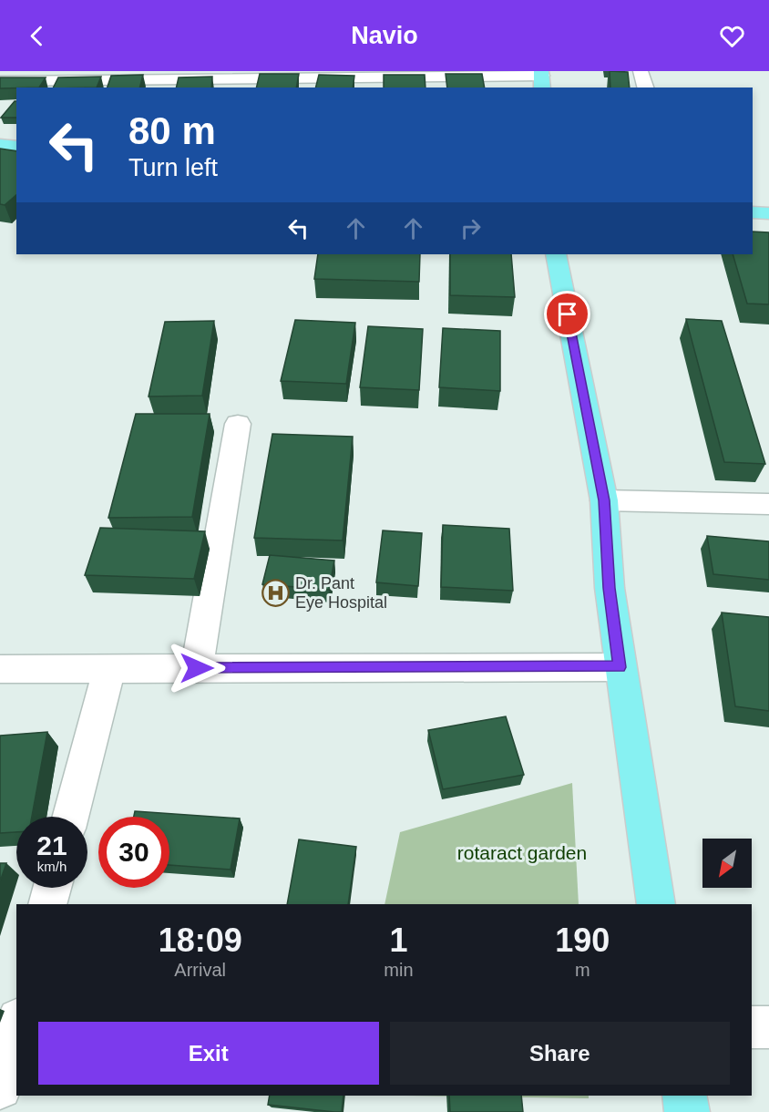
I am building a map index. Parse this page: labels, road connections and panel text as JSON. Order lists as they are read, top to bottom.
{
  "parks": ["rotaract garden"],
  "places": {
    "hospital": ["Dr. Pant Eye Hospital"]
  },
  "north": "bottom left",
  "page": {
    "header": "Navio",
    "turn": ["80 m", "Turn left"],
    "speed": "21 km/h",
    "limit": "30",
    "eta": [
      "18:09",
      "Arrival",
      "1",
      "min",
      "190",
      "m"
    ],
    "buttons": ["Exit", "Share"]
  }
}
